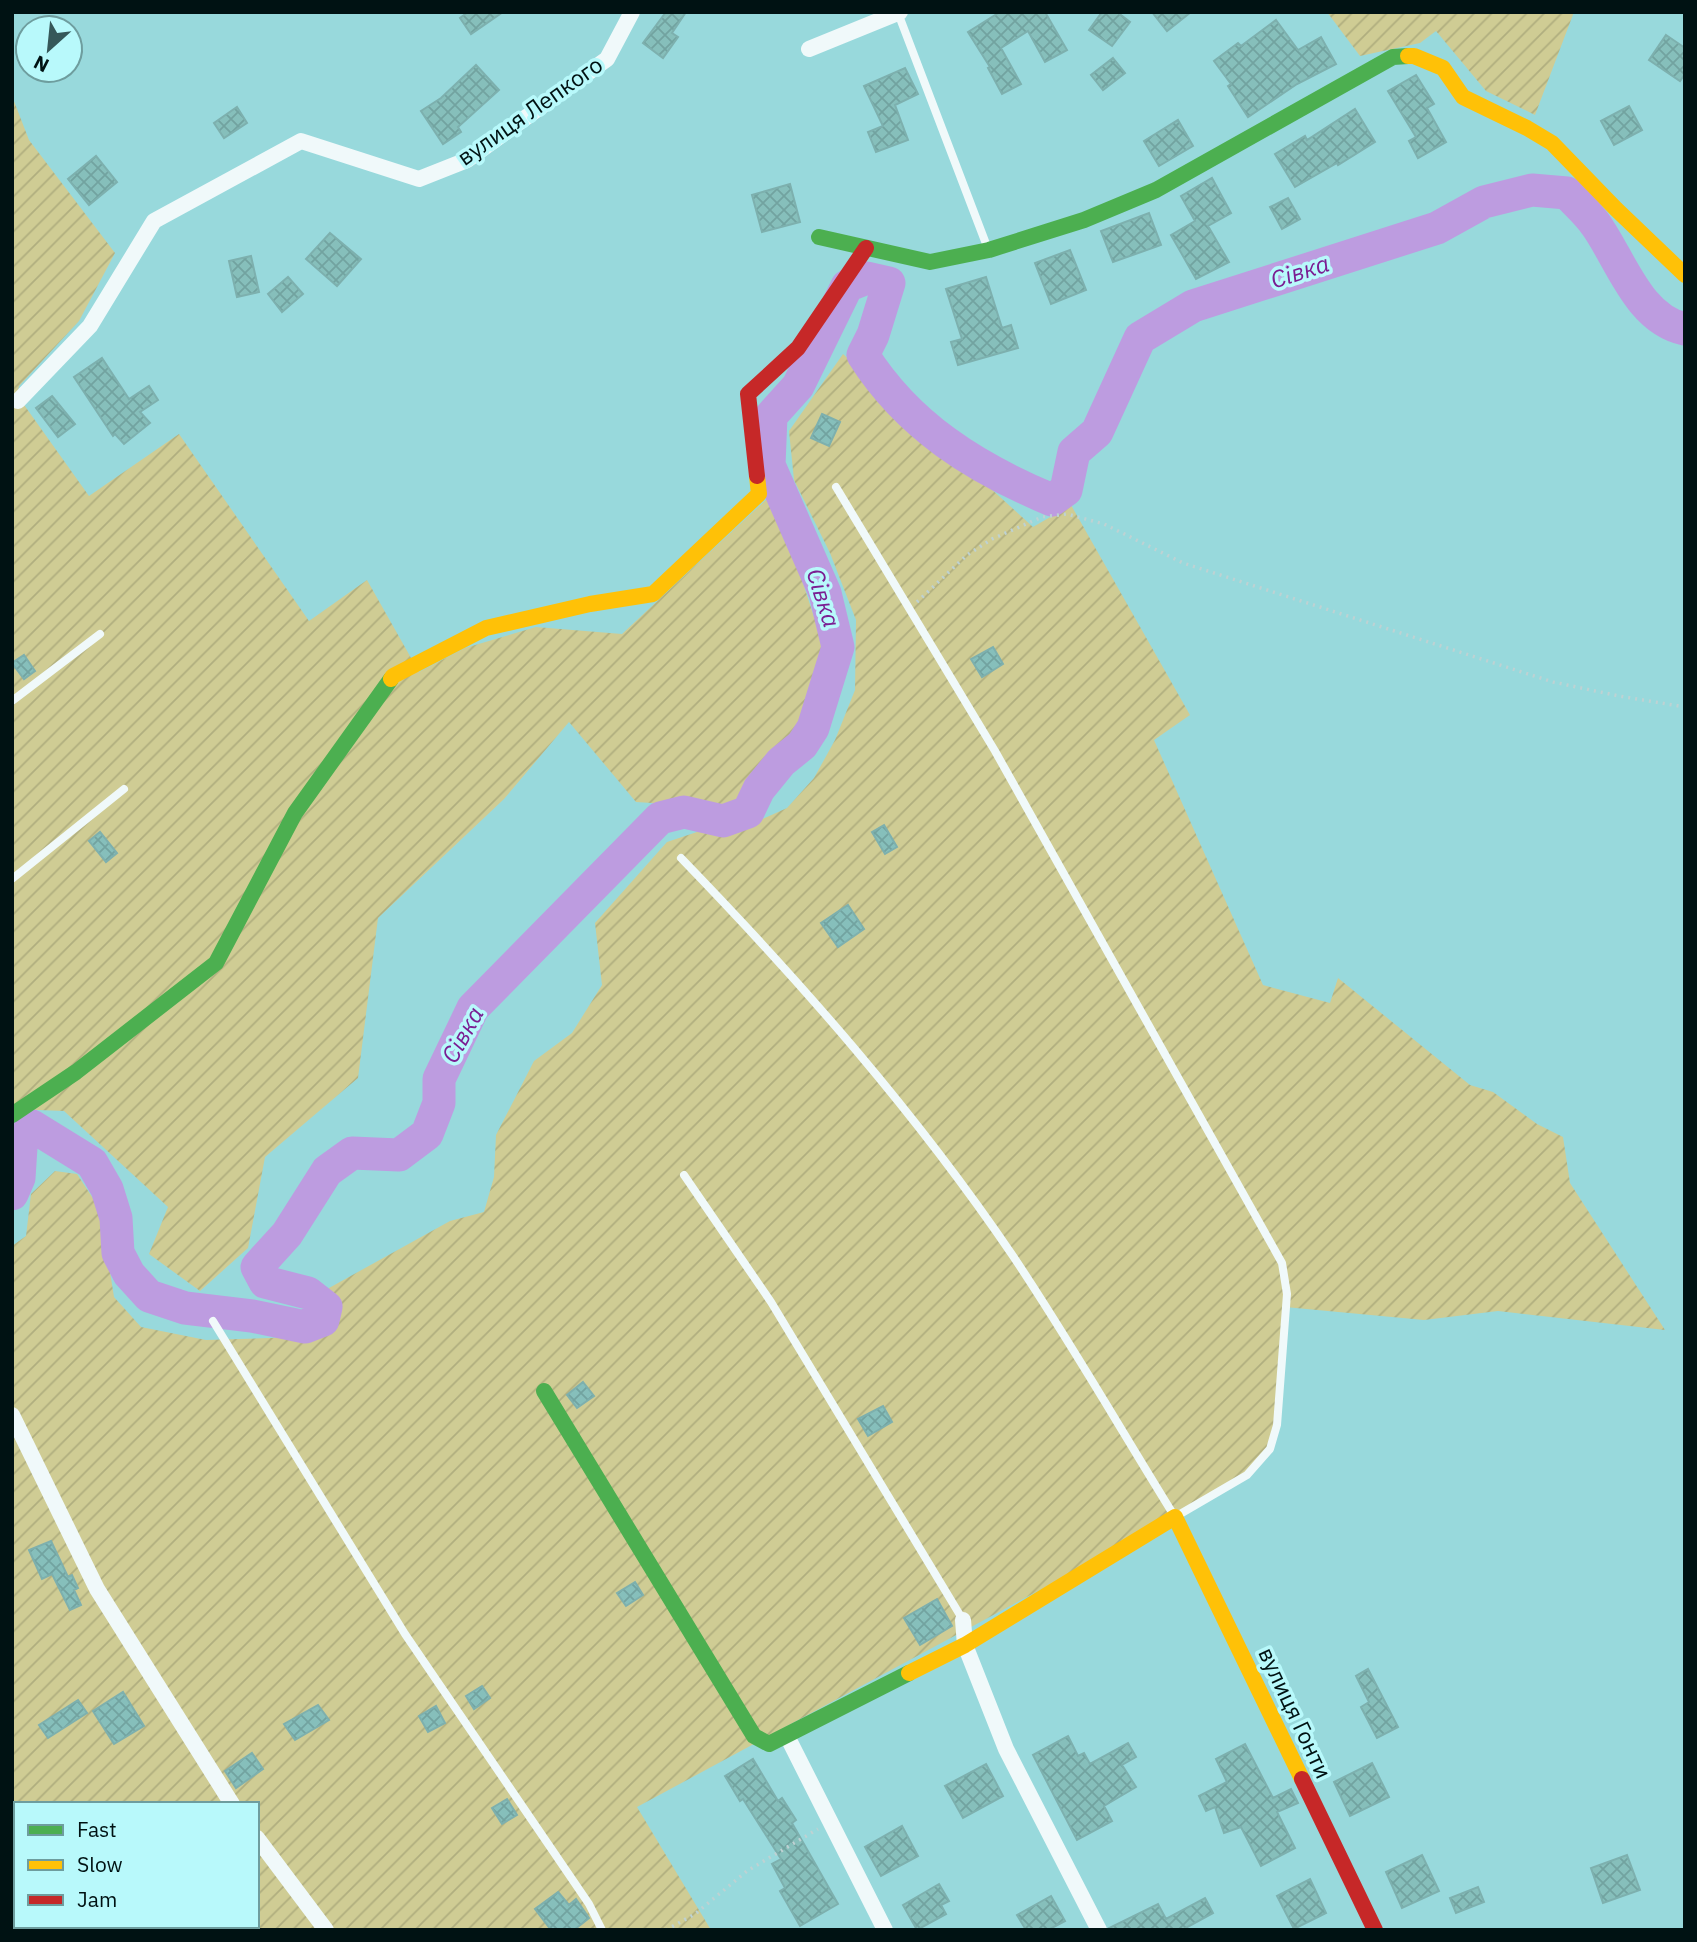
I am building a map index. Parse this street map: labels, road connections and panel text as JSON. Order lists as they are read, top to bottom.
{
  "streets": {
    "street": ["вулиця Лепкого", "вулиця Гонти"]
  },
  "water": ["Сівка"],
  "legend": ["Fast", "Slow", "Jam"],
  "north": "bottom left"
}
